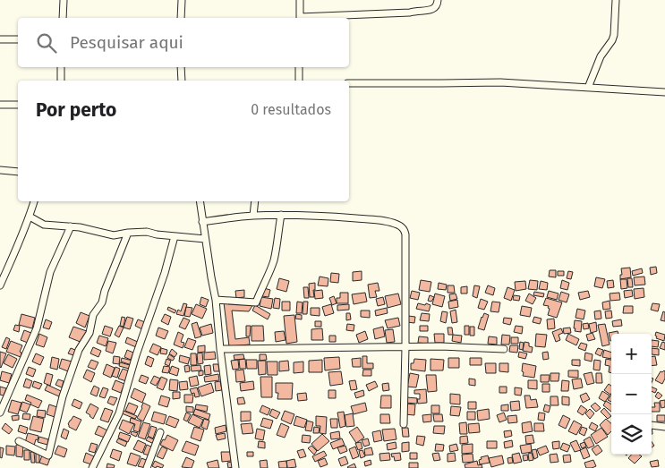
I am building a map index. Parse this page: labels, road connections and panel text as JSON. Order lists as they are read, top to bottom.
{
  "page": {
    "search": "Pesquisar aqui",
    "heading": ["Por perto", "0 resultados"],
    "map_buttons": ["+", "−"]
  }
}
